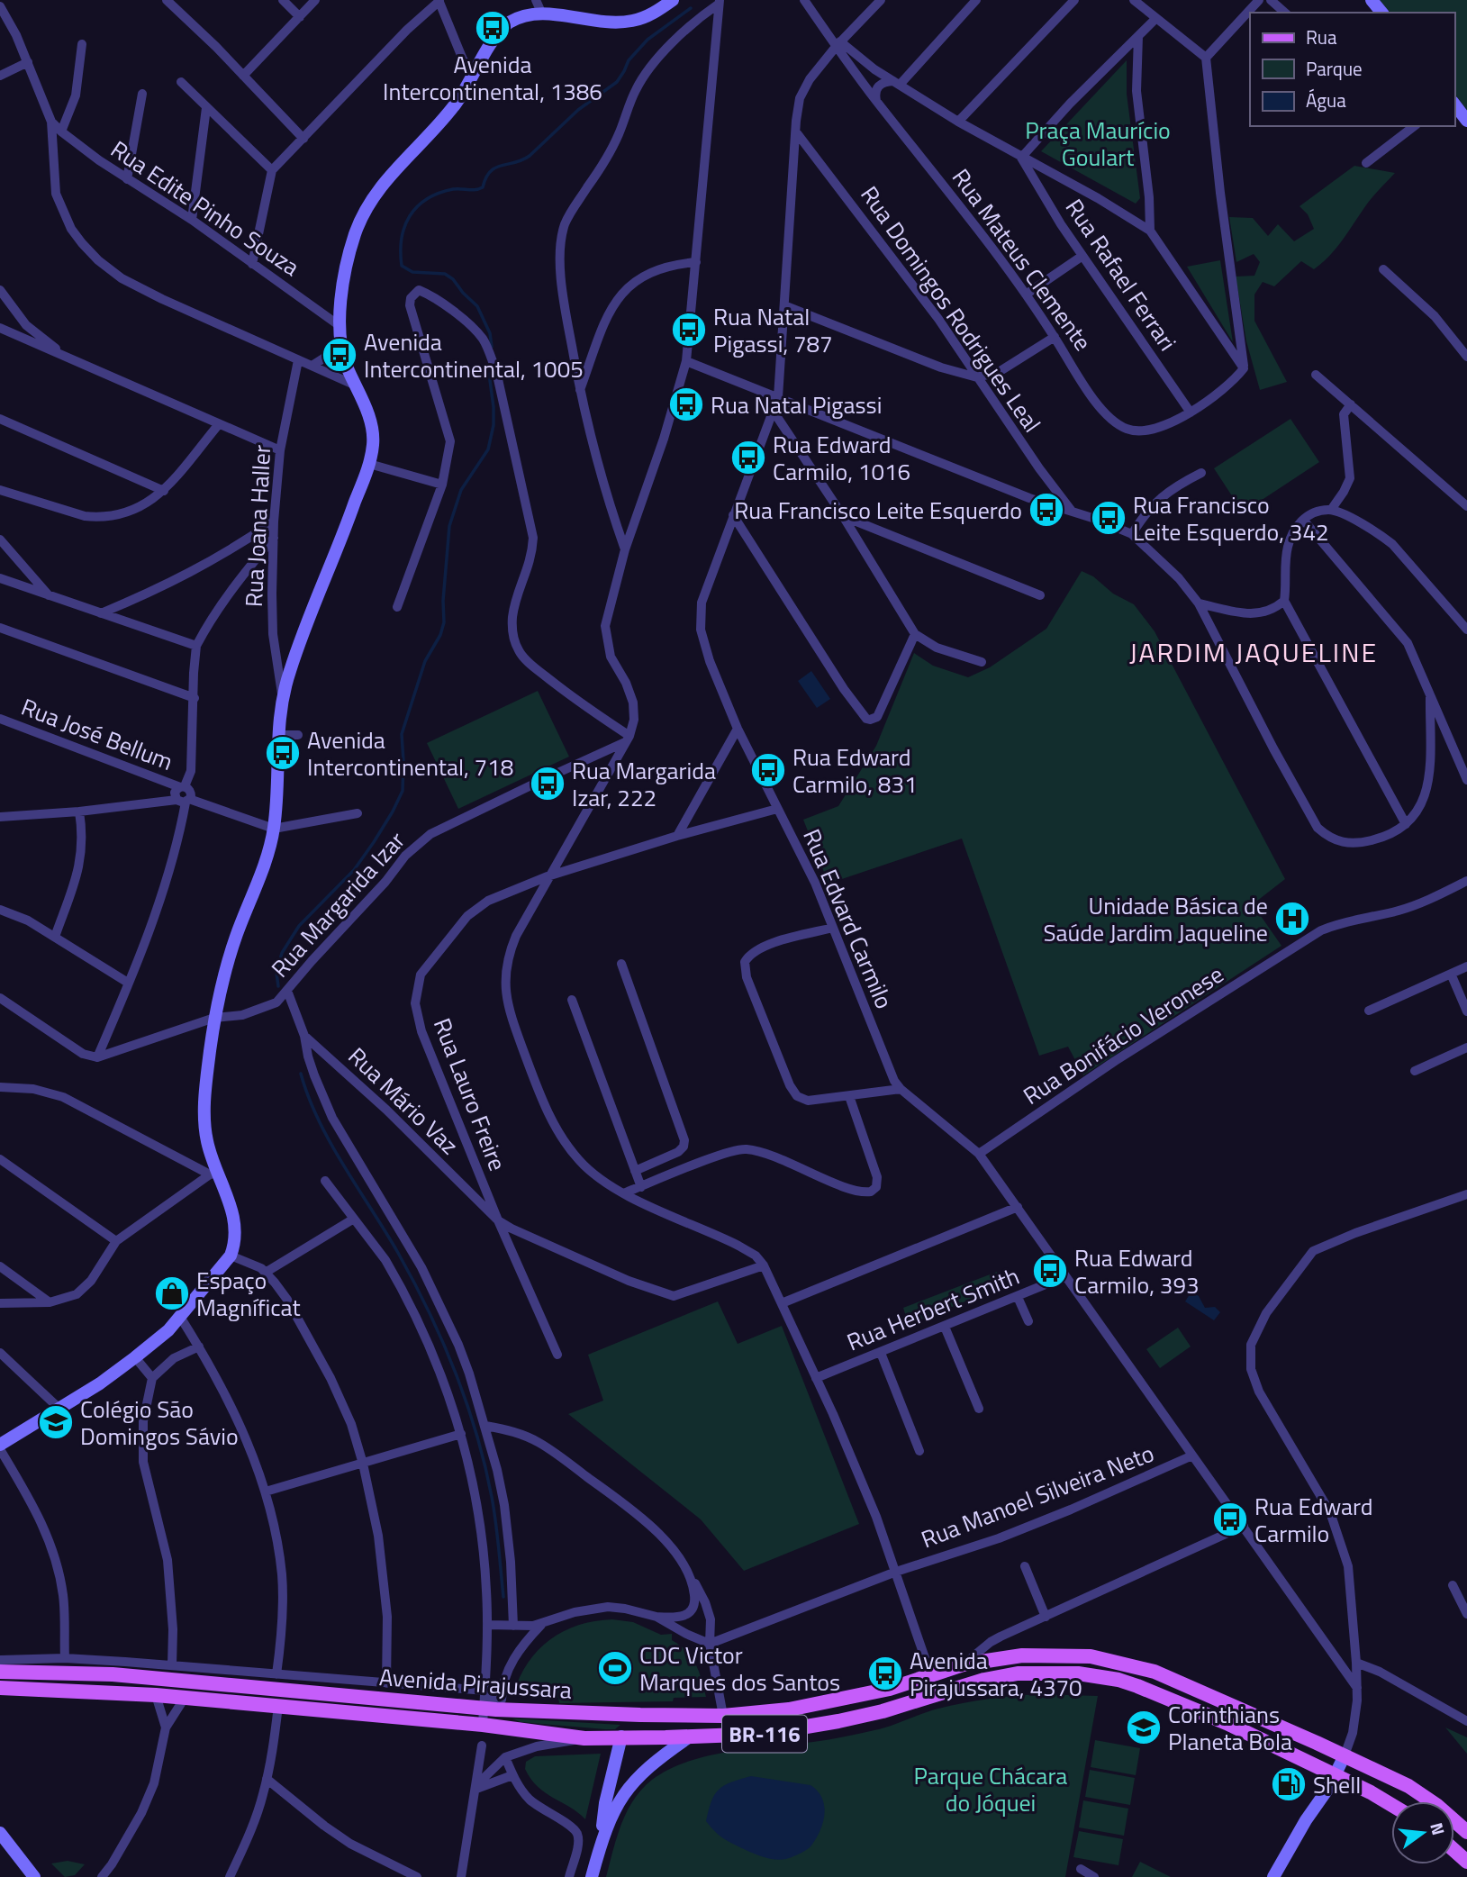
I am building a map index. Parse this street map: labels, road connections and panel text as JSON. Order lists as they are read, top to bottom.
{
  "streets": {
    "main road": ["Avenida Pirajussara", "BR-116"],
    "street": [
      "Rua Edite Pinho Souza",
      "Rua Mateus Clemente",
      "Rua Rafael Ferrari",
      "Rua Domingos Rodrigues Leal",
      "Rua Joana Haller",
      "Rua José Bellum",
      "Rua Margarida Izar",
      "Rua Edvard Carmilo",
      "Rua Bonifácio Veronese",
      "Rua Lauro Freire",
      "Rua Mário Vaz",
      "Rua Herbert Smith",
      "Rua Manoel Silveira Neto"
    ]
  },
  "crossings": [
    ["Rua Mateus Clemente", "Rua Rafael Ferrari"],
    ["Rua Mateus Clemente", "Rua Edvard Carmilo"],
    ["Rua Domingos Rodrigues Leal", "Rua Edvard Carmilo"],
    ["Rua Edvard Carmilo", "Rua Bonifácio Veronese"],
    ["Rua Edvard Carmilo", "Rua Lauro Freire"],
    ["Rua Edvard Carmilo", "Rua Herbert Smith"],
    ["Rua Edvard Carmilo", "Rua Manoel Silveira Neto"],
    ["Rua Lauro Freire", "Rua Mário Vaz"],
    ["Avenida Pirajussara", "BR-116"]
  ],
  "districts": ["JARDIM JAQUELINE"],
  "parks": ["Praça Maurício Goulart", "Parque Chácara do Jóquei"],
  "places": {
    "bus stop": [
      "Avenida Intercontinental, 1386",
      "Rua Natal Pigassi, 787",
      "Avenida Intercontinental, 1005",
      "Rua Natal Pigassi",
      "Rua Edward Carmilo, 1016",
      "Rua Francisco Leite Esquerdo",
      "Rua Francisco Leite Esquerdo, 342",
      "Avenida Intercontinental, 718",
      "Rua Edward Carmilo, 831",
      "Rua Margarida Izar, 222",
      "Rua Edward Carmilo, 393",
      "Rua Edward Carmilo",
      "Avenida Pirajussara, 4370"
    ],
    "hospital": ["Unidade Básica de Saúde Jardim Jaqueline"],
    "shop": ["Espaço Magníficat"],
    "school or university": ["Colégio São Domingos Sávio", "Corinthians Planeta Bola"],
    "sports": ["CDC Victor Marques dos Santos"],
    "fuel station": ["Shell"]
  },
  "legend": ["Rua", "Parque", "Água"],
  "north": "right"
}
